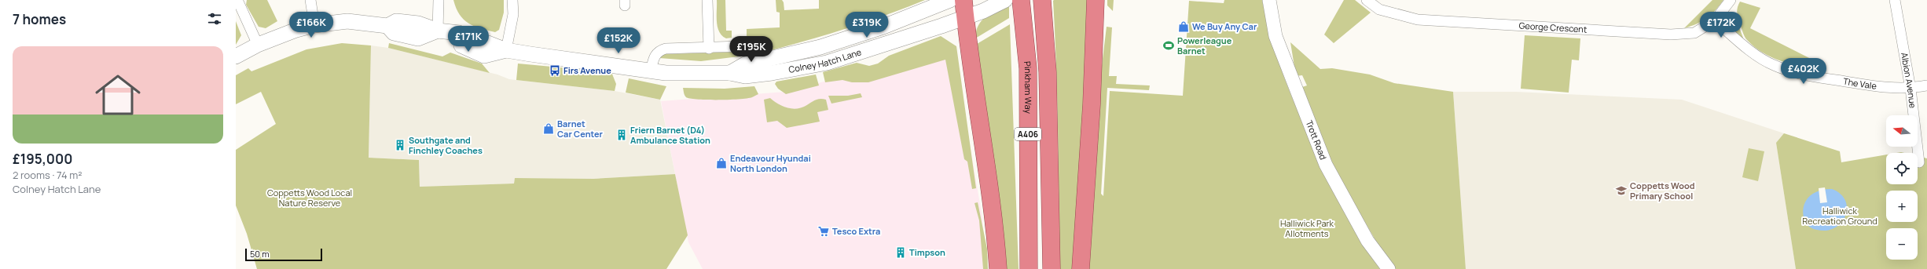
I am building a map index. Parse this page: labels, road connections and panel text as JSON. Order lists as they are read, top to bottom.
{
  "streets": {
    "highway": ["Pinkham Way", "A406"],
    "main road": ["Colney Hatch Lane"],
    "street": [
      "George Crescent",
      "Albion Avenue",
      "The Vale",
      "Trott Road"
    ]
  },
  "crossings": [
    ["George Crescent", "The Vale"],
    ["Albion Avenue", "The Vale"]
  ],
  "parks": ["Coppetts Wood Local Nature Reserve", "Halliwick Recreation Ground", "Halliwick Park Allotments"],
  "places": {
    "shop": ["We Buy Any Car", "Barnet Car Center", "Endeavour Hyundai North London"],
    "sports": ["Powerleague Barnet"],
    "bus stop": ["Firs Avenue"],
    "building": ["Friern Barnet (D4) Ambulance Station", "Southgate and Finchley Coaches", "Timpson"],
    "school or university": ["Coppetts Wood Primary School"],
    "supermarket": ["Tesco Extra"]
  },
  "scale_bar": "50 m",
  "north": "left",
  "page": {
    "heading": "7 homes",
    "price": [
      "£166K",
      "£319K",
      "£172K",
      "£171K",
      "£152K",
      "£195K",
      "£402K"
    ],
    "list": [
      {
        "name": "£195,000",
        "note": "2 rooms · 74 m² · Colney Hatch Lane"
      }
    ],
    "map_buttons": ["+", "−"],
    "scale": "50 m"
  }
}
